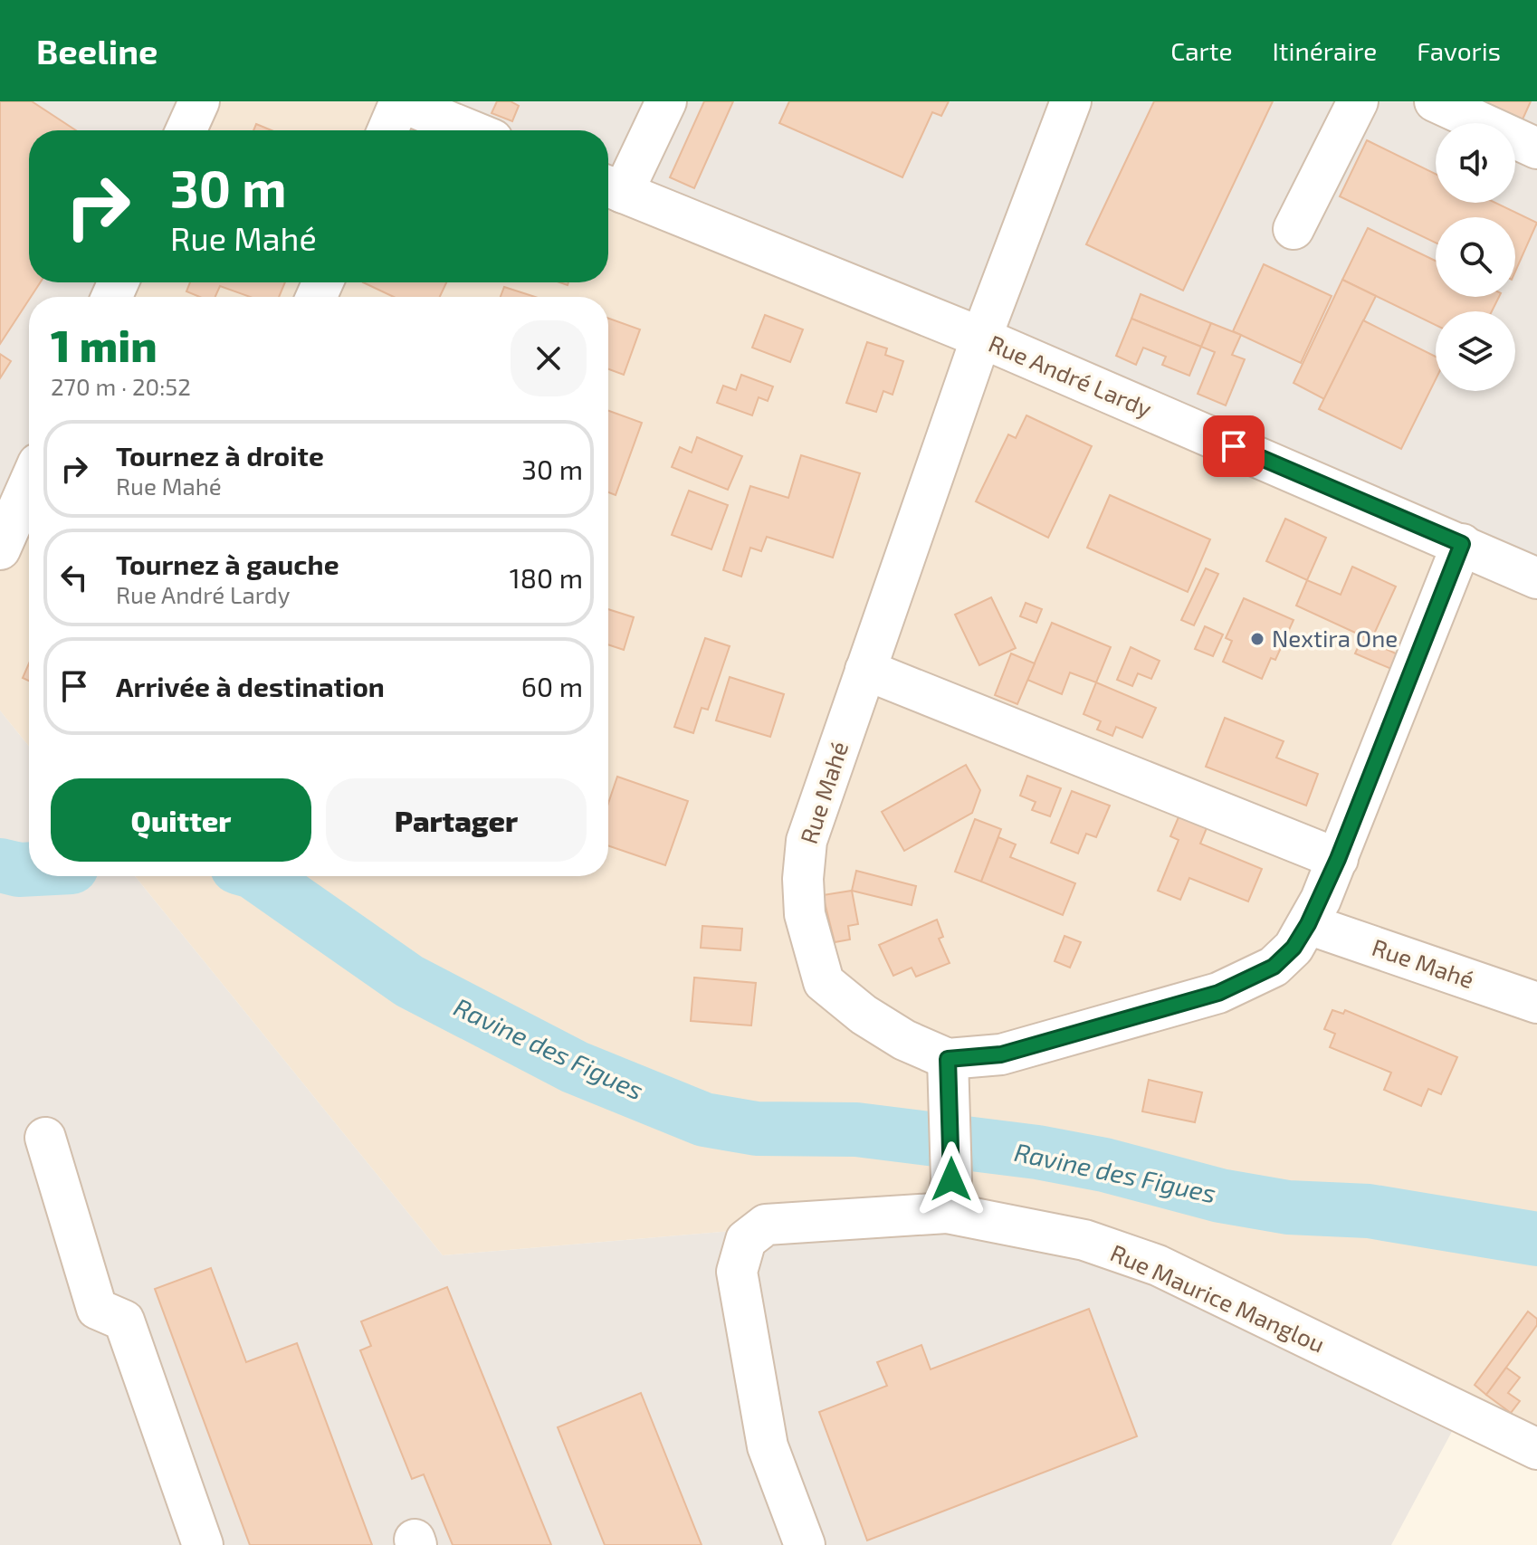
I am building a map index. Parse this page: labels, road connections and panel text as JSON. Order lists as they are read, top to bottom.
{
  "streets": {
    "street": ["Rue André Lardy", "Rue Mahé", "Rue Maurice Manglou"]
  },
  "crossings": [
    ["Rue André Lardy", "Rue Mahé"]
  ],
  "water": ["Ravine des Figues"],
  "places": ["Nextira One"],
  "page": {
    "header": "Beeline",
    "nav": ["Carte", "Itinéraire", "Favoris"],
    "turn": ["30 m", "Rue Mahé"],
    "heading": ["1 min", "270 m · 20:52"],
    "list": [
      {
        "name": "Tournez à droite",
        "note": "Rue Mahé",
        "value": "30 m"
      },
      {
        "name": "Tournez à gauche",
        "note": "Rue André Lardy",
        "value": "180 m"
      },
      {
        "name": "Arrivée à destination",
        "value": "60 m"
      }
    ],
    "buttons": ["Quitter", "Partager"]
  }
}
